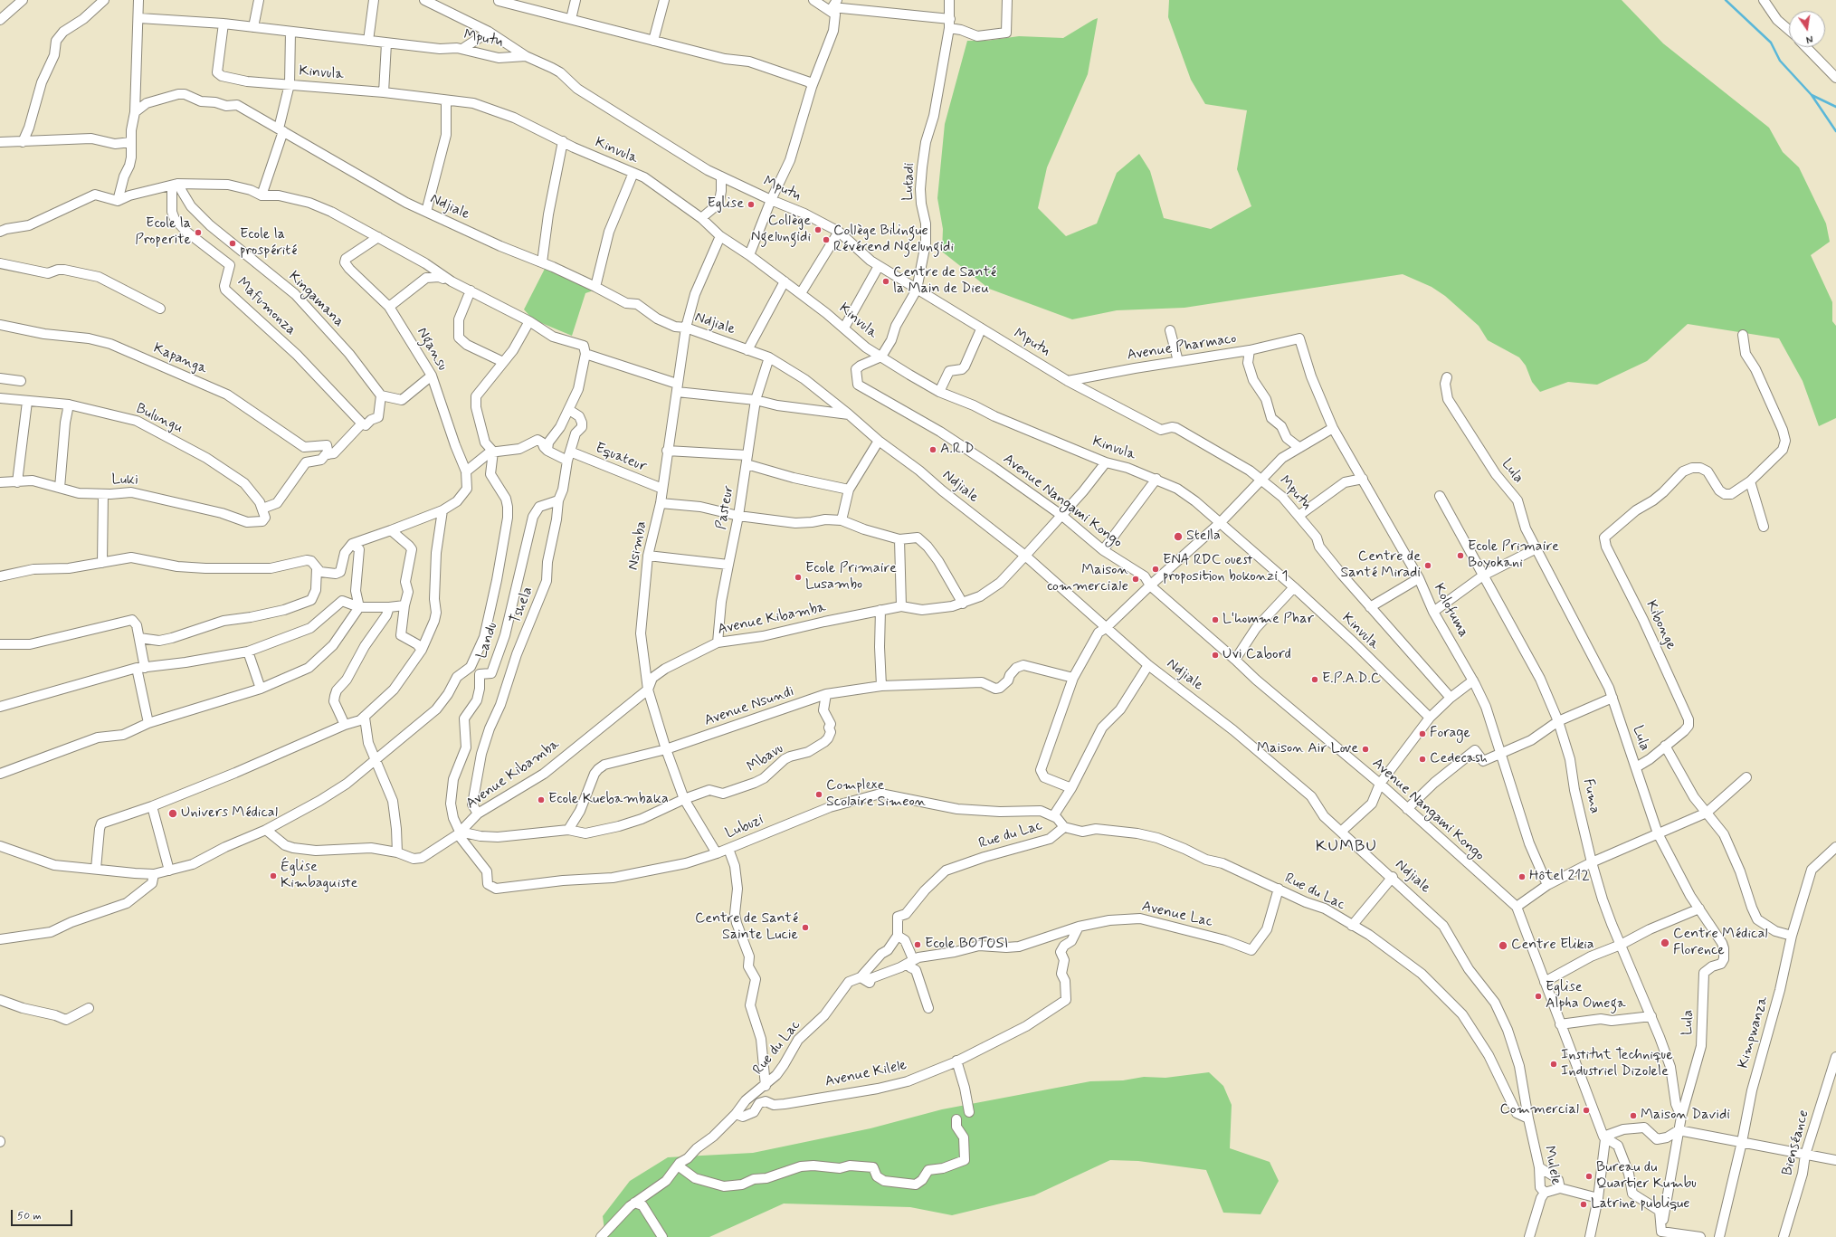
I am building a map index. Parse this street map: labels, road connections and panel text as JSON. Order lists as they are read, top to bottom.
{
  "streets": {
    "street": [
      "Mputu",
      "Kinvula",
      "Lutadi",
      "Ndjiale",
      "Kingamana",
      "Mafumonza",
      "Avenue Pharmaco",
      "Ngansu",
      "Kapanga",
      "Bulungu",
      "Equateur",
      "Lula",
      "Luki",
      "Avenue Nangami Kongo",
      "Pasteur",
      "Nsimba",
      "Tshela",
      "Kolofuma",
      "Avenue Kibamba",
      "Kibonge",
      "Landu",
      "Avenue Nsundi",
      "Mbavu",
      "Fuma",
      "Lubuzi",
      "Rue du Lac",
      "Avenue Lac",
      "Kimpwanza",
      "Avenue Kilele",
      "Bienséance",
      "Mulele"
    ]
  },
  "crossings": [
    ["Mputu", "Kinvula"],
    ["Mputu", "Lutadi"],
    ["Mputu", "Avenue Pharmaco"],
    ["Kinvula", "Lutadi"],
    ["Kinvula", "Avenue Nangami Kongo"],
    ["Kinvula", "Nsimba"],
    ["Kinvula", "Avenue Kibamba"],
    ["Lutadi", "Avenue Nangami Kongo"],
    ["Ndjiale", "Pasteur"],
    ["Ndjiale", "Nsimba"],
    ["Ndjiale", "Avenue Kibamba"],
    ["Ndjiale", "Rue du Lac"],
    ["Ndjiale", "Mulele"],
    ["Kingamana", "Mafumonza"],
    ["Avenue Pharmaco", "Kolofuma"],
    ["Ngansu", "Equateur"],
    ["Bulungu", "Luki"],
    ["Equateur", "Nsimba"],
    ["Equateur", "Tshela"],
    ["Lula", "Fuma"],
    ["Avenue Nangami Kongo", "Avenue Kibamba"],
    ["Pasteur", "Avenue Kibamba"],
    ["Nsimba", "Avenue Kibamba"],
    ["Nsimba", "Avenue Nsundi"],
    ["Nsimba", "Mbavu"],
    ["Nsimba", "Lubuzi"],
    ["Tshela", "Avenue Kibamba"],
    ["Tshela", "Landu"],
    ["Avenue Kibamba", "Landu"],
    ["Avenue Kibamba", "Mbavu"],
    ["Avenue Kibamba", "Lubuzi"],
    ["Landu", "Mbavu"],
    ["Landu", "Lubuzi"],
    ["Avenue Nsundi", "Mbavu"],
    ["Mbavu", "Lubuzi"],
    ["Lubuzi", "Rue du Lac"],
    ["Rue du Lac", "Avenue Lac"],
    ["Rue du Lac", "Avenue Kilele"],
    ["Rue du Lac", "Mulele"],
    ["Avenue Lac", "Avenue Kilele"]
  ],
  "districts": ["KUMBU"],
  "places": [
    "Eglise",
    "Collège Ngelungidi",
    "Ecole la Properite",
    "Collège Bilingue Révérend Ngelungidi",
    "Ecole la prospérité",
    "Centre de Santé la Main de Dieu",
    "A.R.D",
    "Stella",
    "Ecole Primaire Boyokani",
    "Centre de Santé Miradi",
    "ENA RDC ouest proposition bokonzi 1",
    "Ecole Primaire Lusambo",
    "Maison commerciale",
    "L'homme Phar",
    "Uvi Cabord",
    "E.P.A.D.C",
    "Forage",
    "Maison Air Love",
    "Cedecash",
    "Complexe Scolaire Simeon",
    "Ecole Kuebambaka",
    "Univers Médical",
    "Église Kimbaguiste",
    "Hôtel 212",
    "Centre de Santé Sainte Lucie",
    "Centre Médical Florence",
    "Ecole BOTOSI",
    "Centre Elikia",
    "Eglise Alpha Omega",
    "Institut Technique Industriel Dizolele",
    "Commercial",
    "Maison Davidi",
    "Bureau du Quartier Kumbu",
    "Latrine publique"
  ],
  "scale_bar": "50 m",
  "north": "bottom"
}
